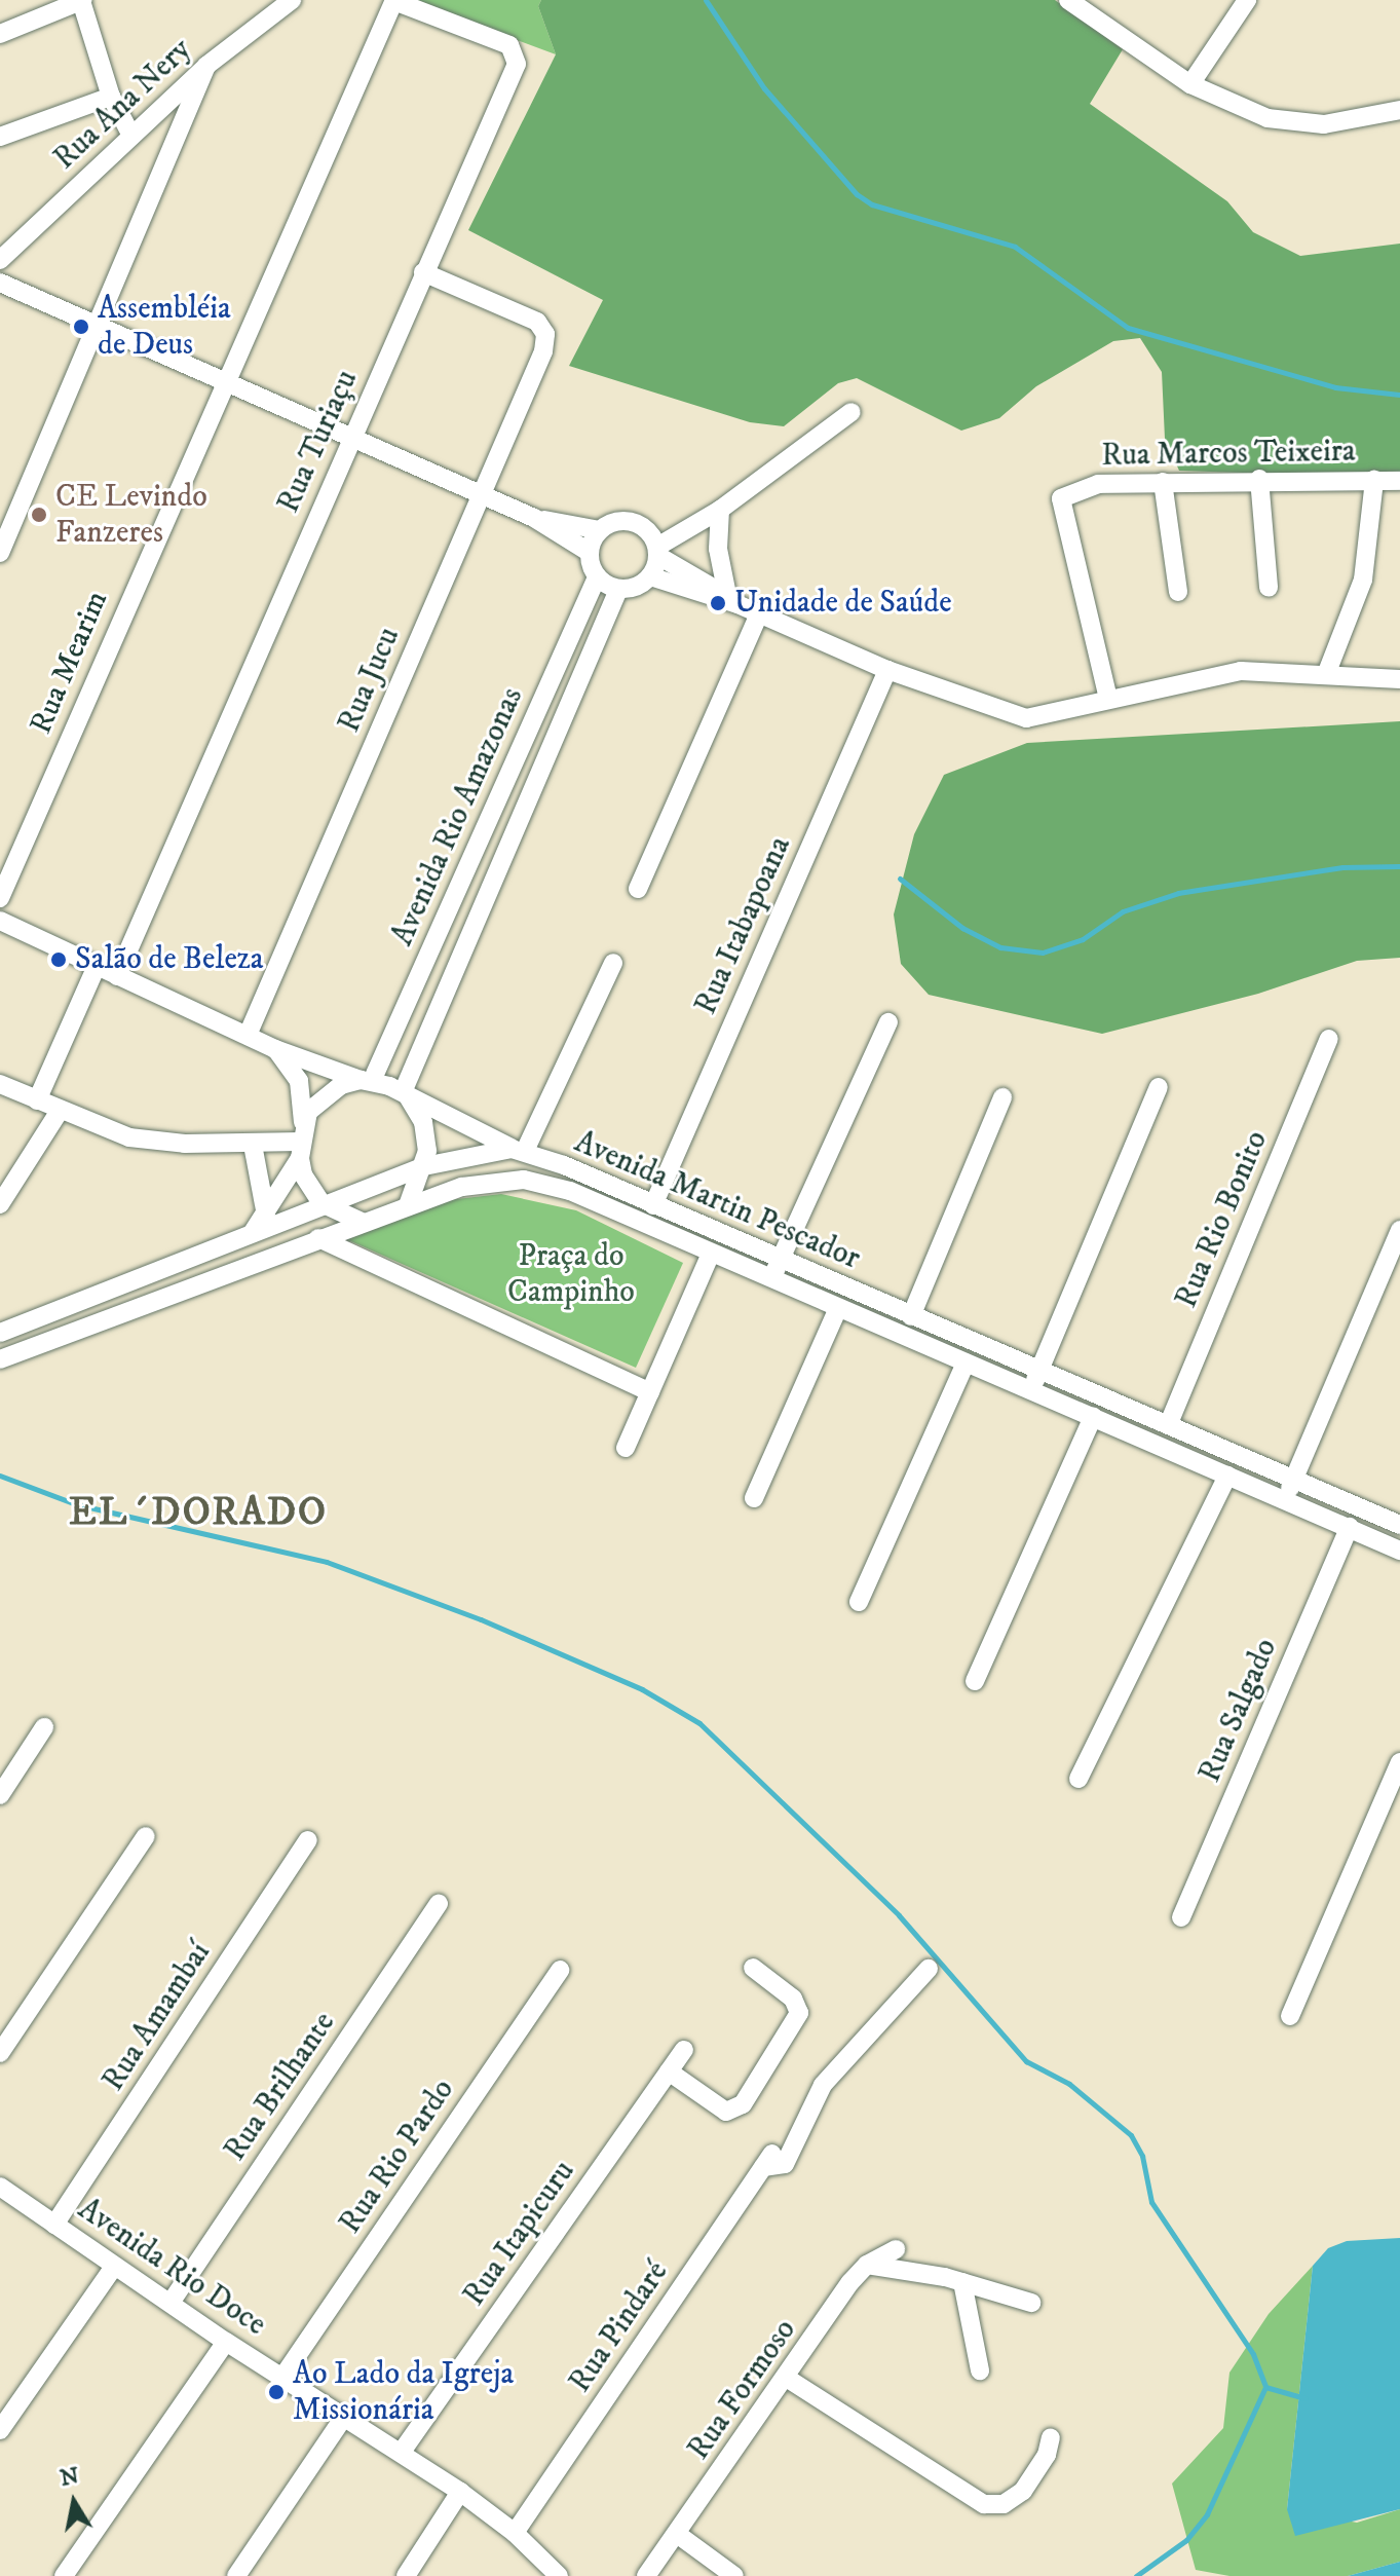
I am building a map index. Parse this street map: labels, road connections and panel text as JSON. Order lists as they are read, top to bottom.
{
  "streets": {
    "street": [
      "Rua Ana Nery",
      "Rua Turiaçu",
      "Rua Marcos Teixeira",
      "Rua Mearim",
      "Rua Jucu",
      "Avenida Rio Amazonas",
      "Rua Itabapoana",
      "Avenida Martin Pescador",
      "Rua Rio Bonito",
      "Rua Salgado",
      "Rua Amambaí",
      "Rua Brilhante",
      "Rua Rio Pardo",
      "Rua Itapicuru",
      "Avenida Rio Doce",
      "Rua Pindaré",
      "Rua Formoso"
    ]
  },
  "crossings": [
    ["Rua Turiaçu", "Rua Mearim"],
    ["Rua Turiaçu", "Rua Jucu"],
    ["Avenida Rio Amazonas", "Avenida Martin Pescador"],
    ["Rua Itabapoana", "Avenida Martin Pescador"],
    ["Avenida Martin Pescador", "Rua Rio Bonito"],
    ["Avenida Martin Pescador", "Rua Salgado"],
    ["Rua Amambaí", "Avenida Rio Doce"],
    ["Rua Brilhante", "Avenida Rio Doce"],
    ["Rua Rio Pardo", "Avenida Rio Doce"],
    ["Rua Itapicuru", "Avenida Rio Doce"],
    ["Avenida Rio Doce", "Rua Pindaré"]
  ],
  "districts": ["EL´DORADO"],
  "parks": ["Praça do Campinho"],
  "places": [
    "Assembléia de Deus",
    "CE Levindo Fanzeres",
    "Unidade de Saúde",
    "Salão de Beleza",
    "Ao Lado da Igreja Missionária"
  ],
  "north": "top"
}
